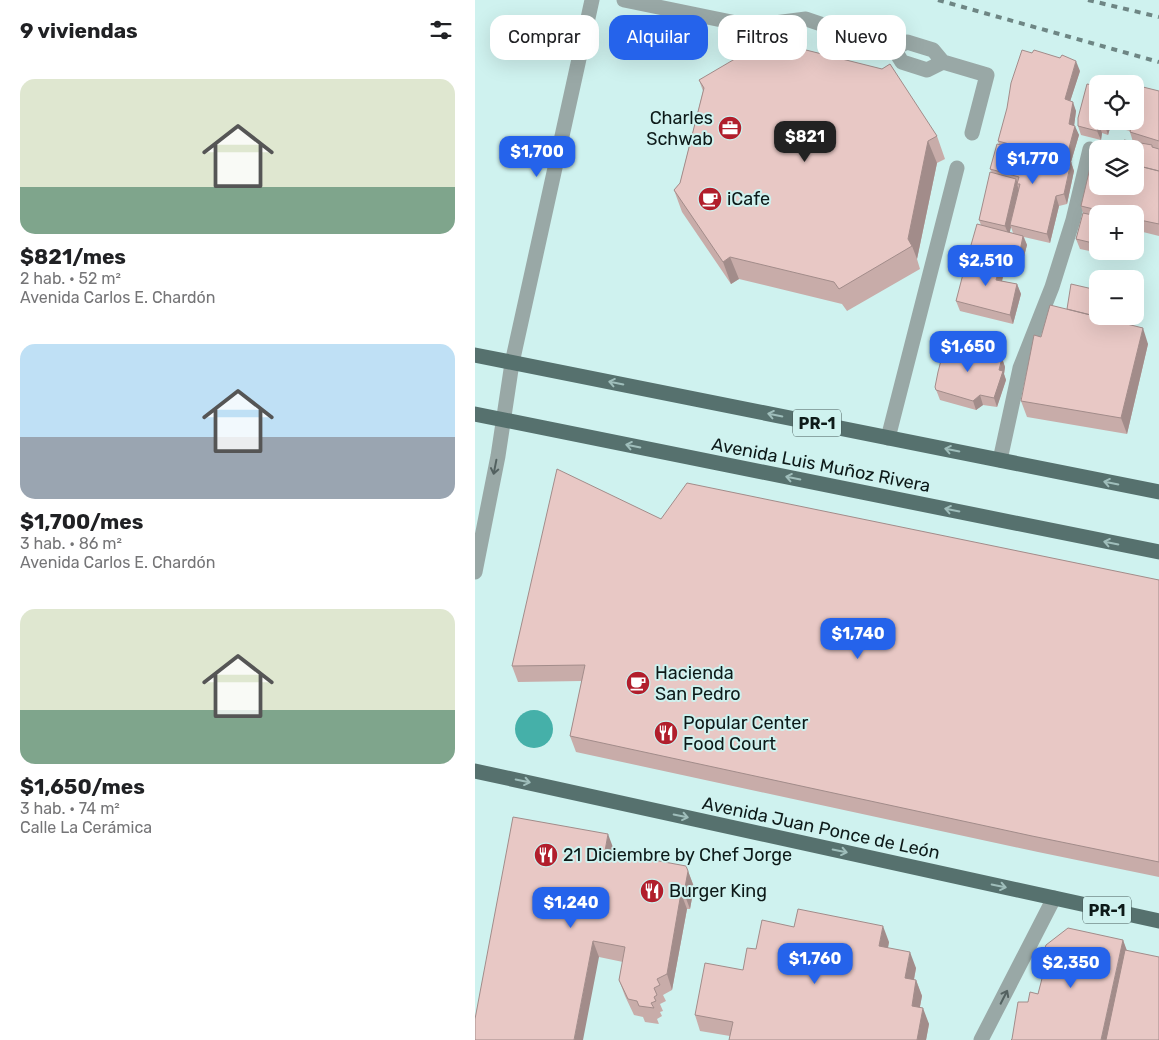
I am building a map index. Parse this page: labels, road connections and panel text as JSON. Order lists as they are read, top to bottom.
{
  "streets": {
    "main road": ["PR-1", "Avenida Luis Muñoz Rivera", "Avenida Juan Ponce de León"]
  },
  "one_way": ["Avenida Juan Ponce de León"],
  "places": {
    "office": ["Charles Schwab"],
    "cafe": ["iCafe", "Hacienda San Pedro"],
    "restaurant": ["Popular Center Food Court", "21 Diciembre by Chef Jorge", "Burger King"]
  },
  "page": {
    "heading": "9 viviendas",
    "chip": [
      "Comprar",
      "Alquilar",
      "Filtros",
      "Nuevo"
    ],
    "list": [
      {
        "name": "$821/mes",
        "note": "2 hab. · 52 m² · Avenida Carlos E. Chardón"
      },
      {
        "name": "$1,700/mes",
        "note": "3 hab. · 86 m² · Avenida Carlos E. Chardón"
      },
      {
        "name": "$1,650/mes",
        "note": "3 hab. · 74 m² · Calle La Cerámica"
      }
    ],
    "map_buttons": ["+", "−"],
    "price": [
      "$821",
      "$1,700",
      "$1,770",
      "$2,510",
      "$1,650",
      "$1,740",
      "$1,240",
      "$1,760",
      "$2,350"
    ]
  }
}
